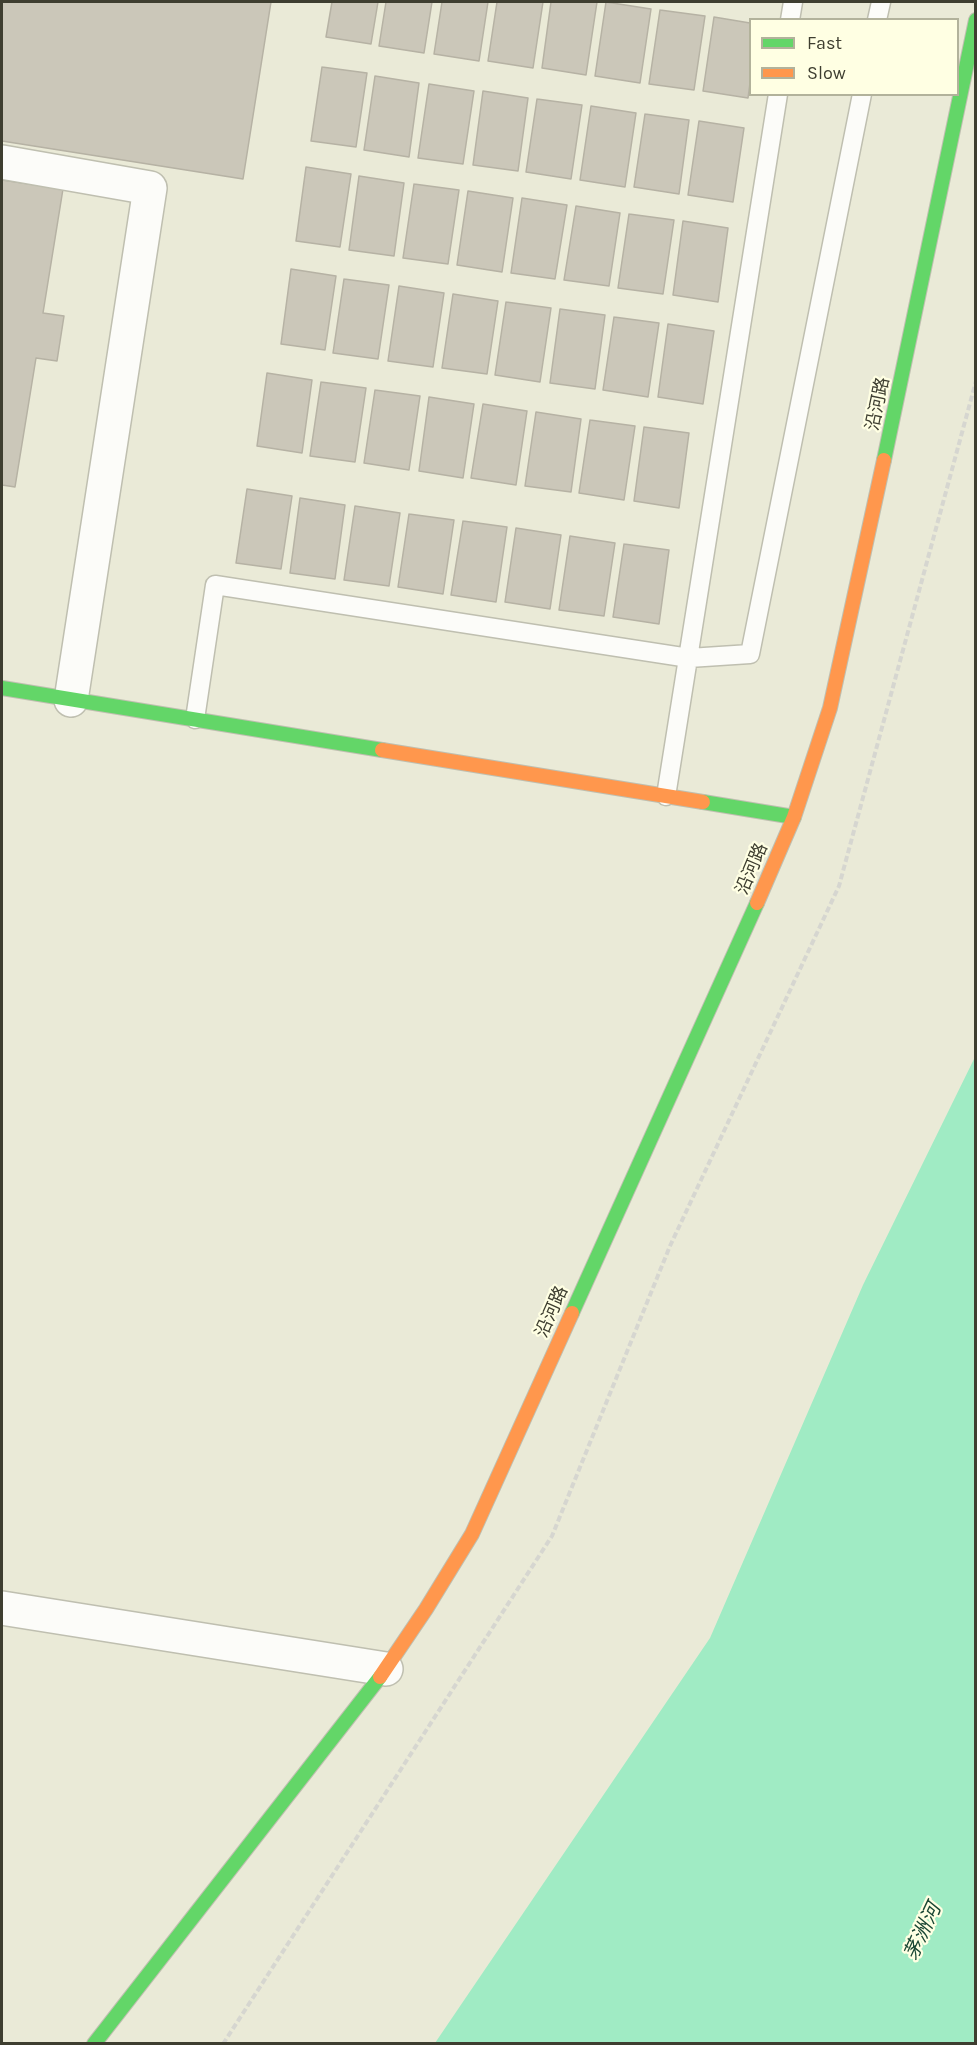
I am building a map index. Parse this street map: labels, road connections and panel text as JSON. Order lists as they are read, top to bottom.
{
  "streets": {
    "street": ["沿河路"]
  },
  "water": ["茅洲河"],
  "legend": ["Fast", "Slow"]
}
